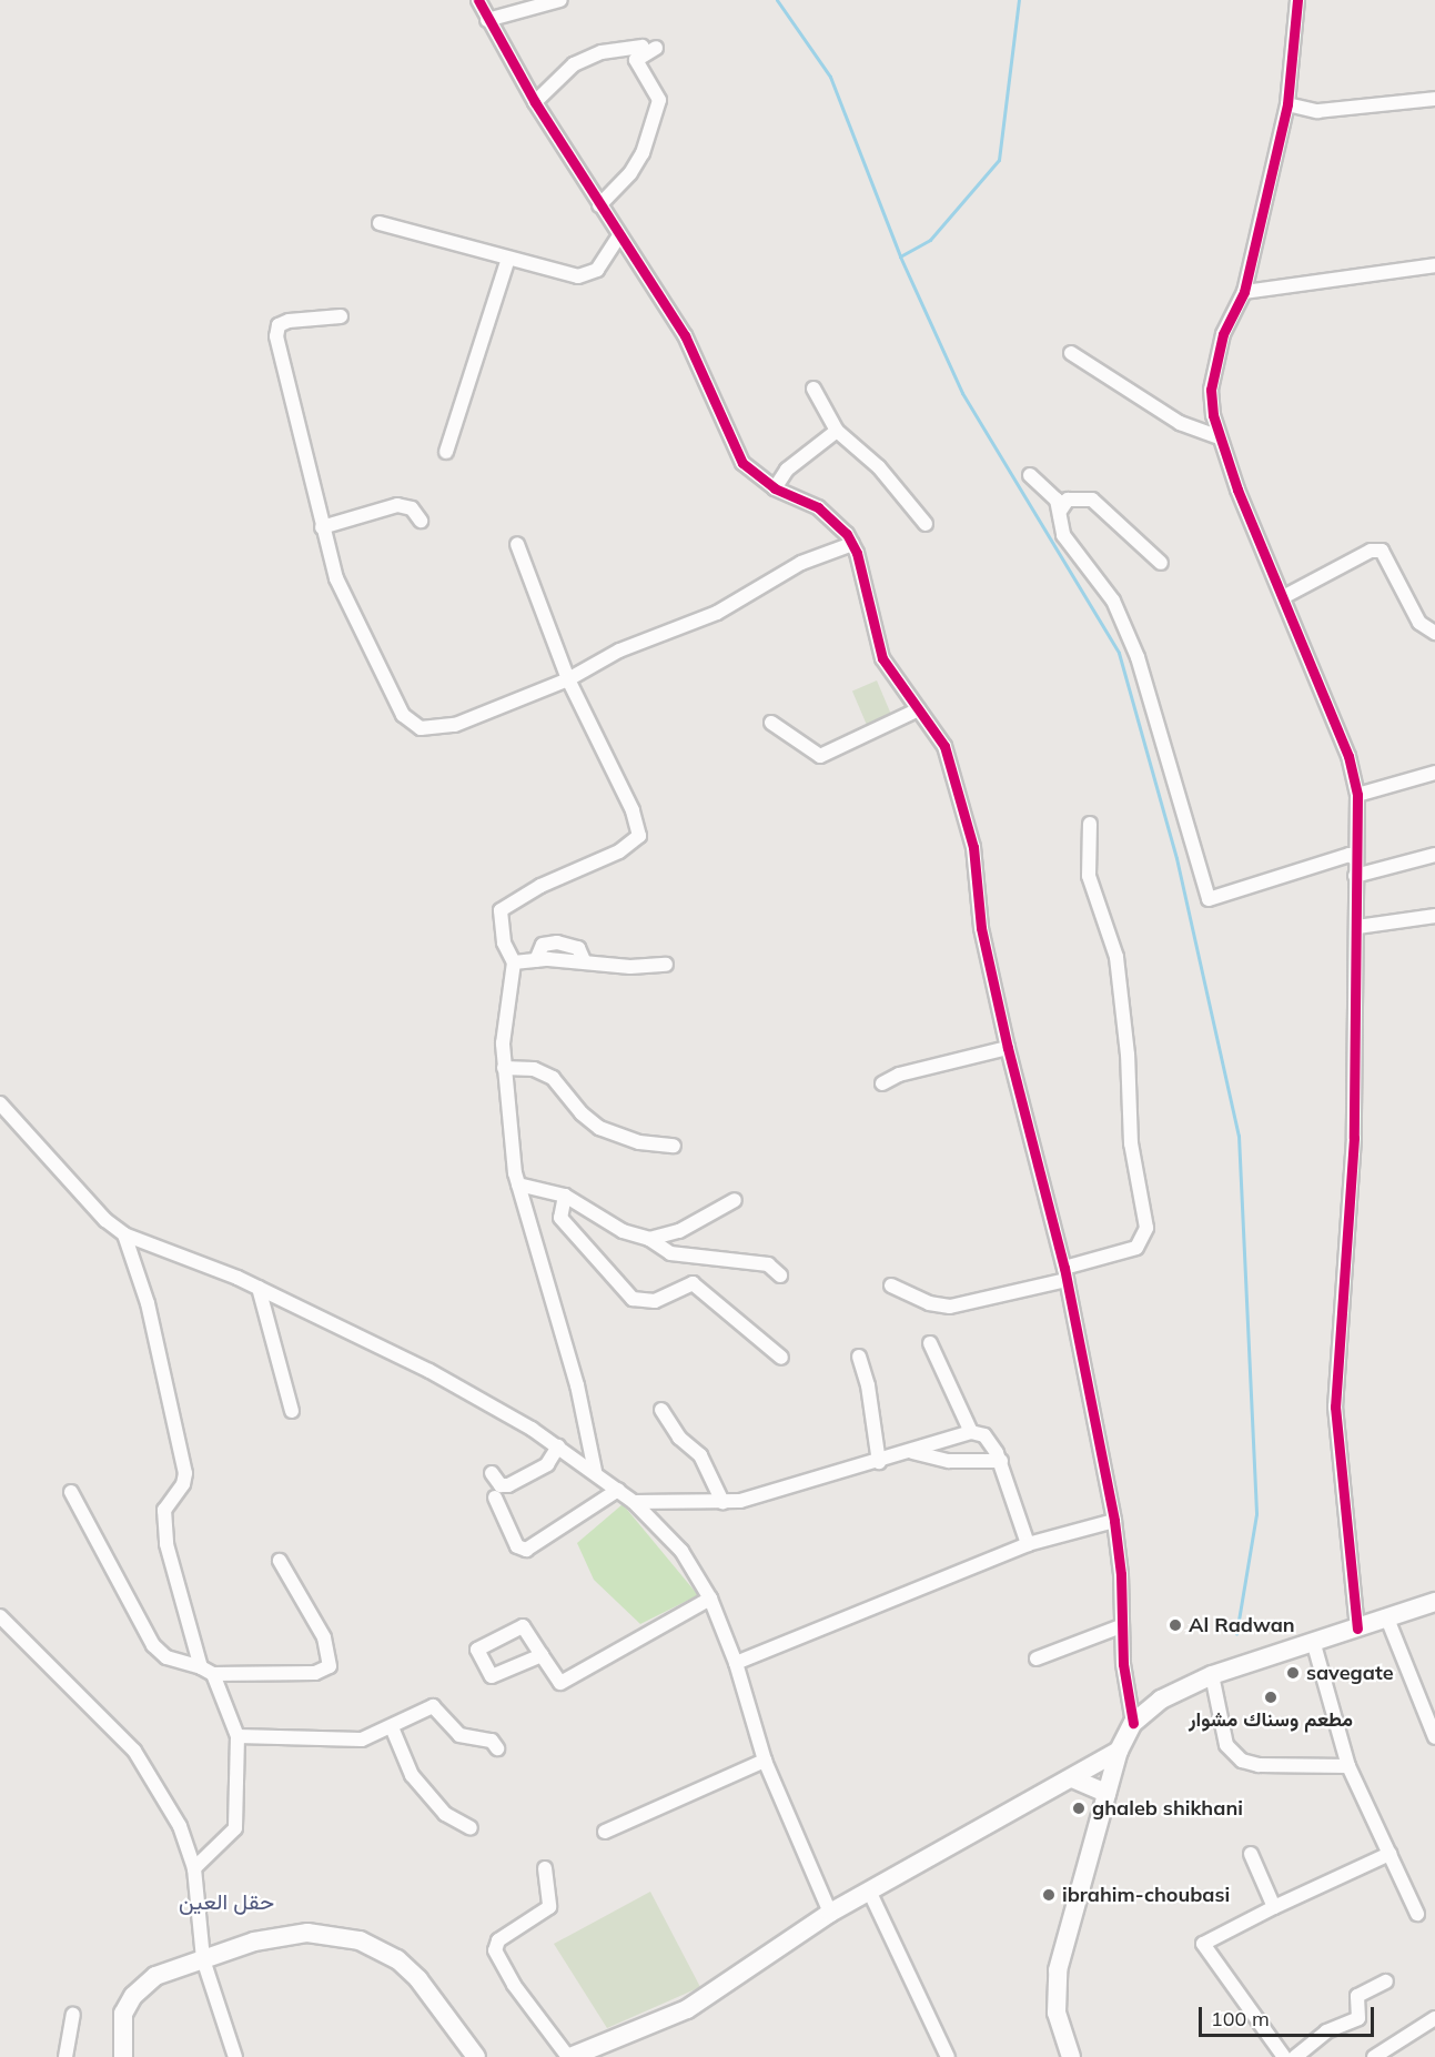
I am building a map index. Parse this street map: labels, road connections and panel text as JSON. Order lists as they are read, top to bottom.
{
  "districts": ["حقل العين"],
  "places": [
    "Al Radwan",
    "savegate",
    "مطعم وسناك مشوار",
    "ghaleb shikhani",
    "ibrahim-choubasi"
  ],
  "scale_bar": "100 m"
}
